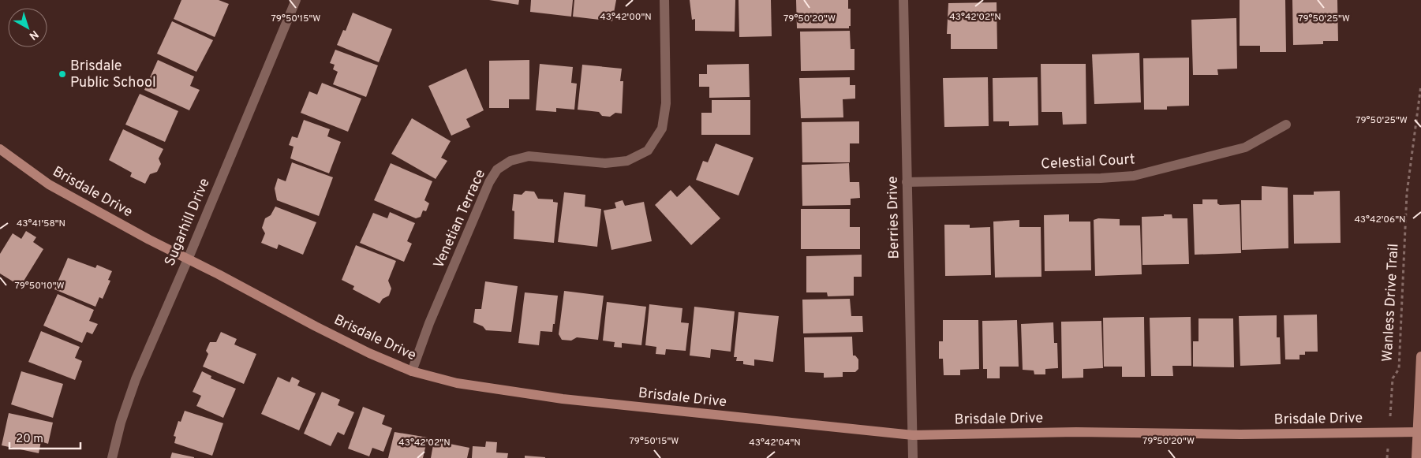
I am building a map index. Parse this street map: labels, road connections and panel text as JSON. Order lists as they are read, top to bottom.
{
  "streets": {
    "street": [
      "Celestial Court",
      "Brisdale Drive",
      "Berries Drive",
      "Venetian Terrace",
      "Sugarhill Drive"
    ],
    "path": ["Wanless Drive Trail"]
  },
  "crossings": [
    ["Celestial Court", "Berries Drive"],
    ["Brisdale Drive", "Berries Drive"],
    ["Brisdale Drive", "Venetian Terrace"],
    ["Brisdale Drive", "Sugarhill Drive"]
  ],
  "places": ["Brisdale Public School"],
  "scale_bar": "20 m",
  "north": "bottom right",
  "coordinates": [
    "43°42'00\"N",
    "43°42'02\"N",
    "79°50'20\"W",
    "79°50'15\"W",
    "79°50'25\"W",
    "43°42'06\"N",
    "43°41'58\"N",
    "79°50'10\"W",
    "43°42'04\"N"
  ]
}
